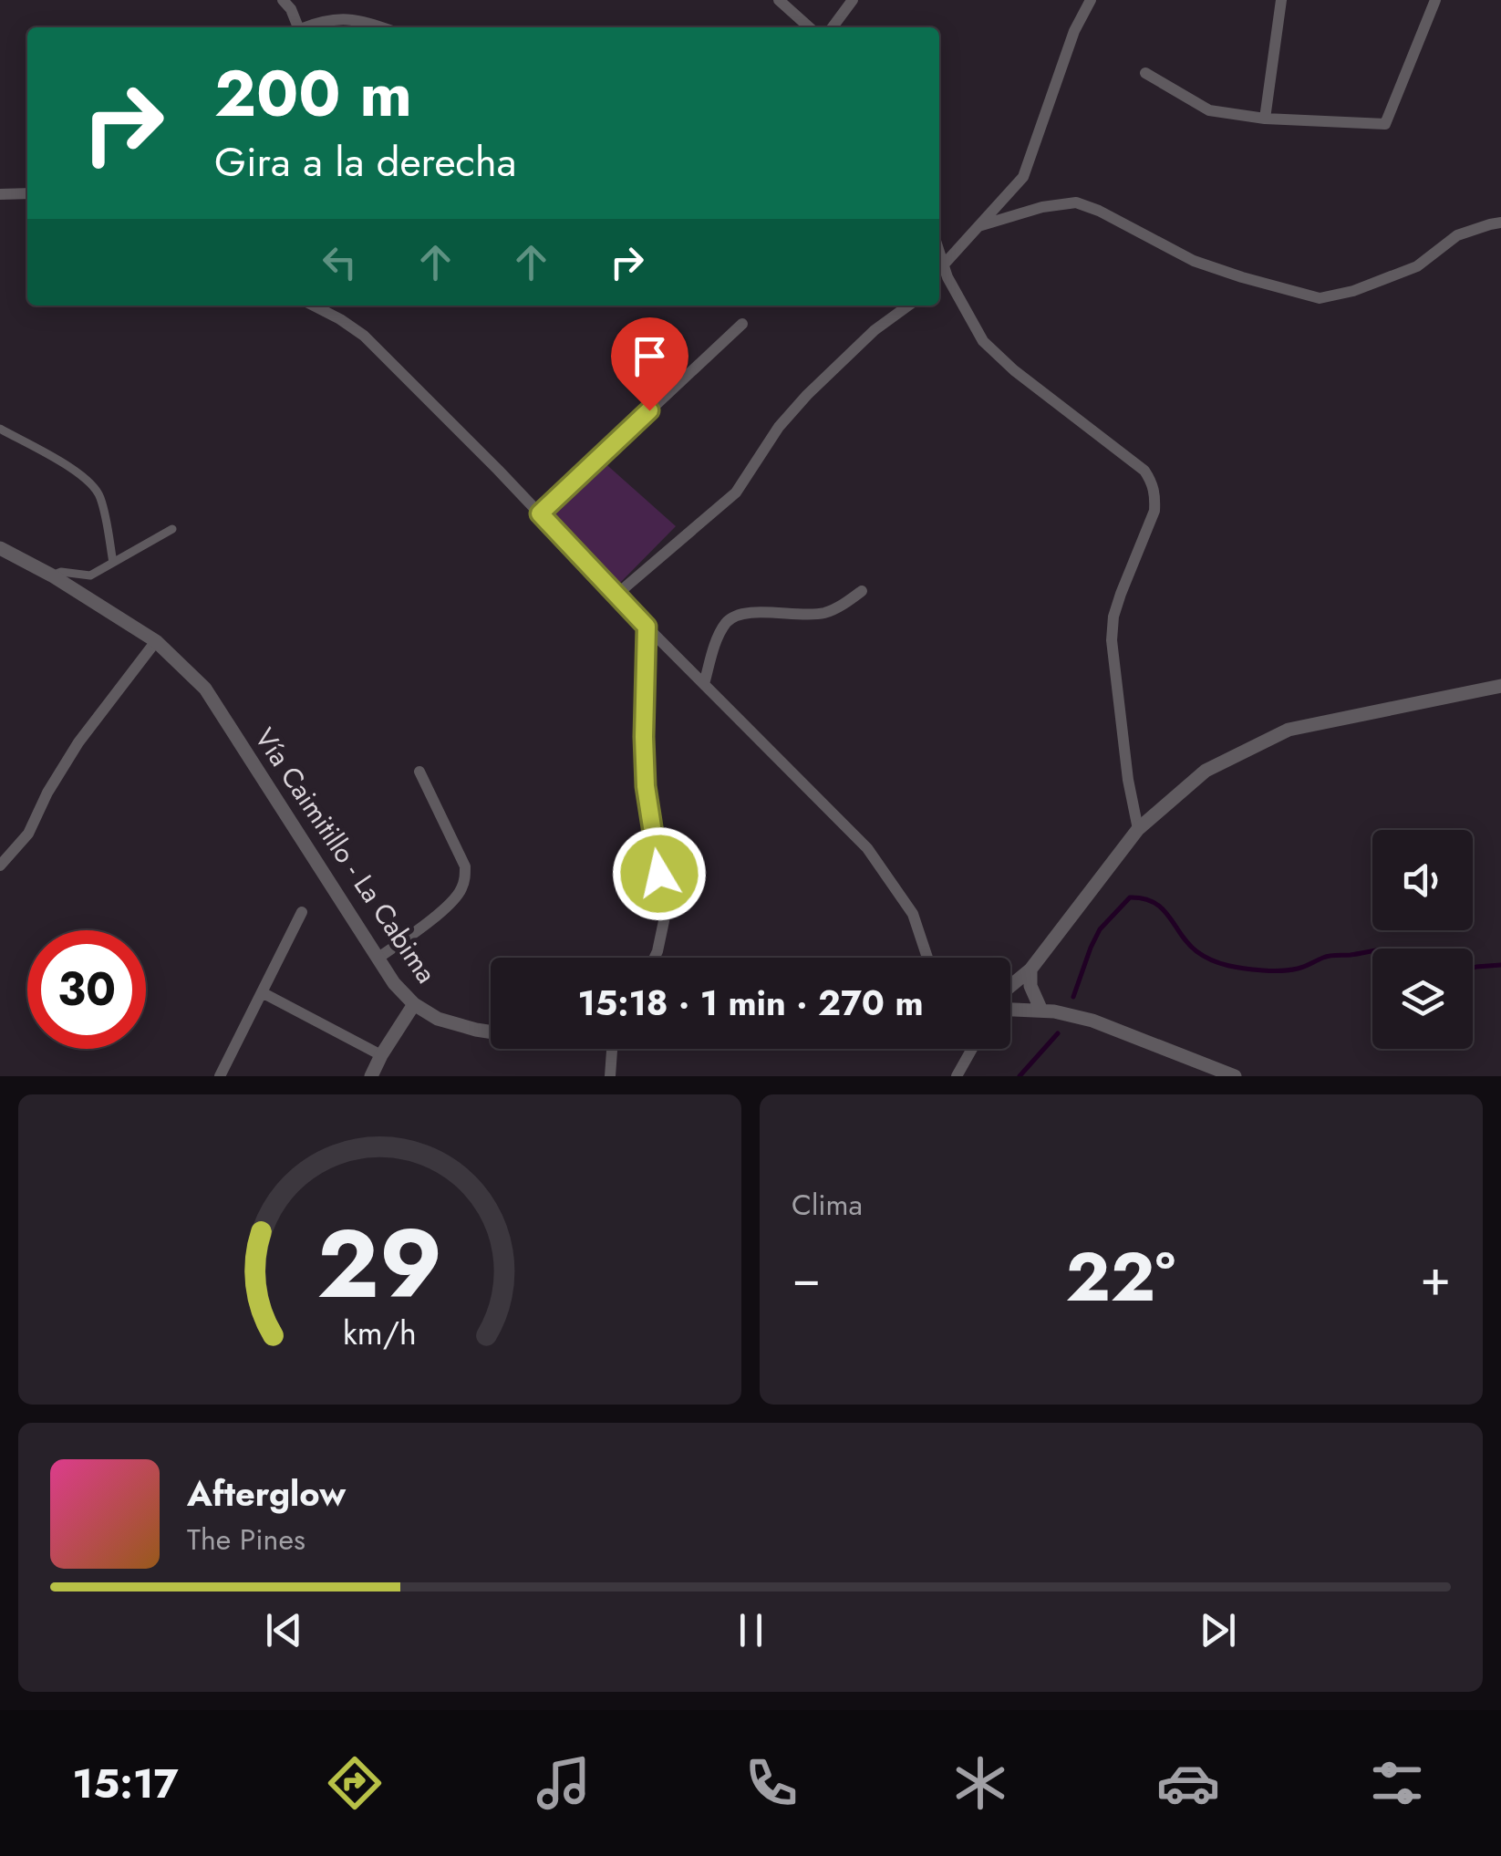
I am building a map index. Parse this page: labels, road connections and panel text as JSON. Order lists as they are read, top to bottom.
{
  "streets": {
    "street": ["Vía Caimitillo - La Cabima"]
  },
  "page": {
    "turn": ["200 m", "Gira a la derecha"],
    "limit": "30",
    "trip": "15:18 · 1 min · 270 m",
    "tile": "Clima",
    "heat": ["−", "22°", "+"],
    "song": ["Afterglow", "The Pines"],
    "tabs": "15:17",
    "gauge": ["29", "km/h"]
  }
}
